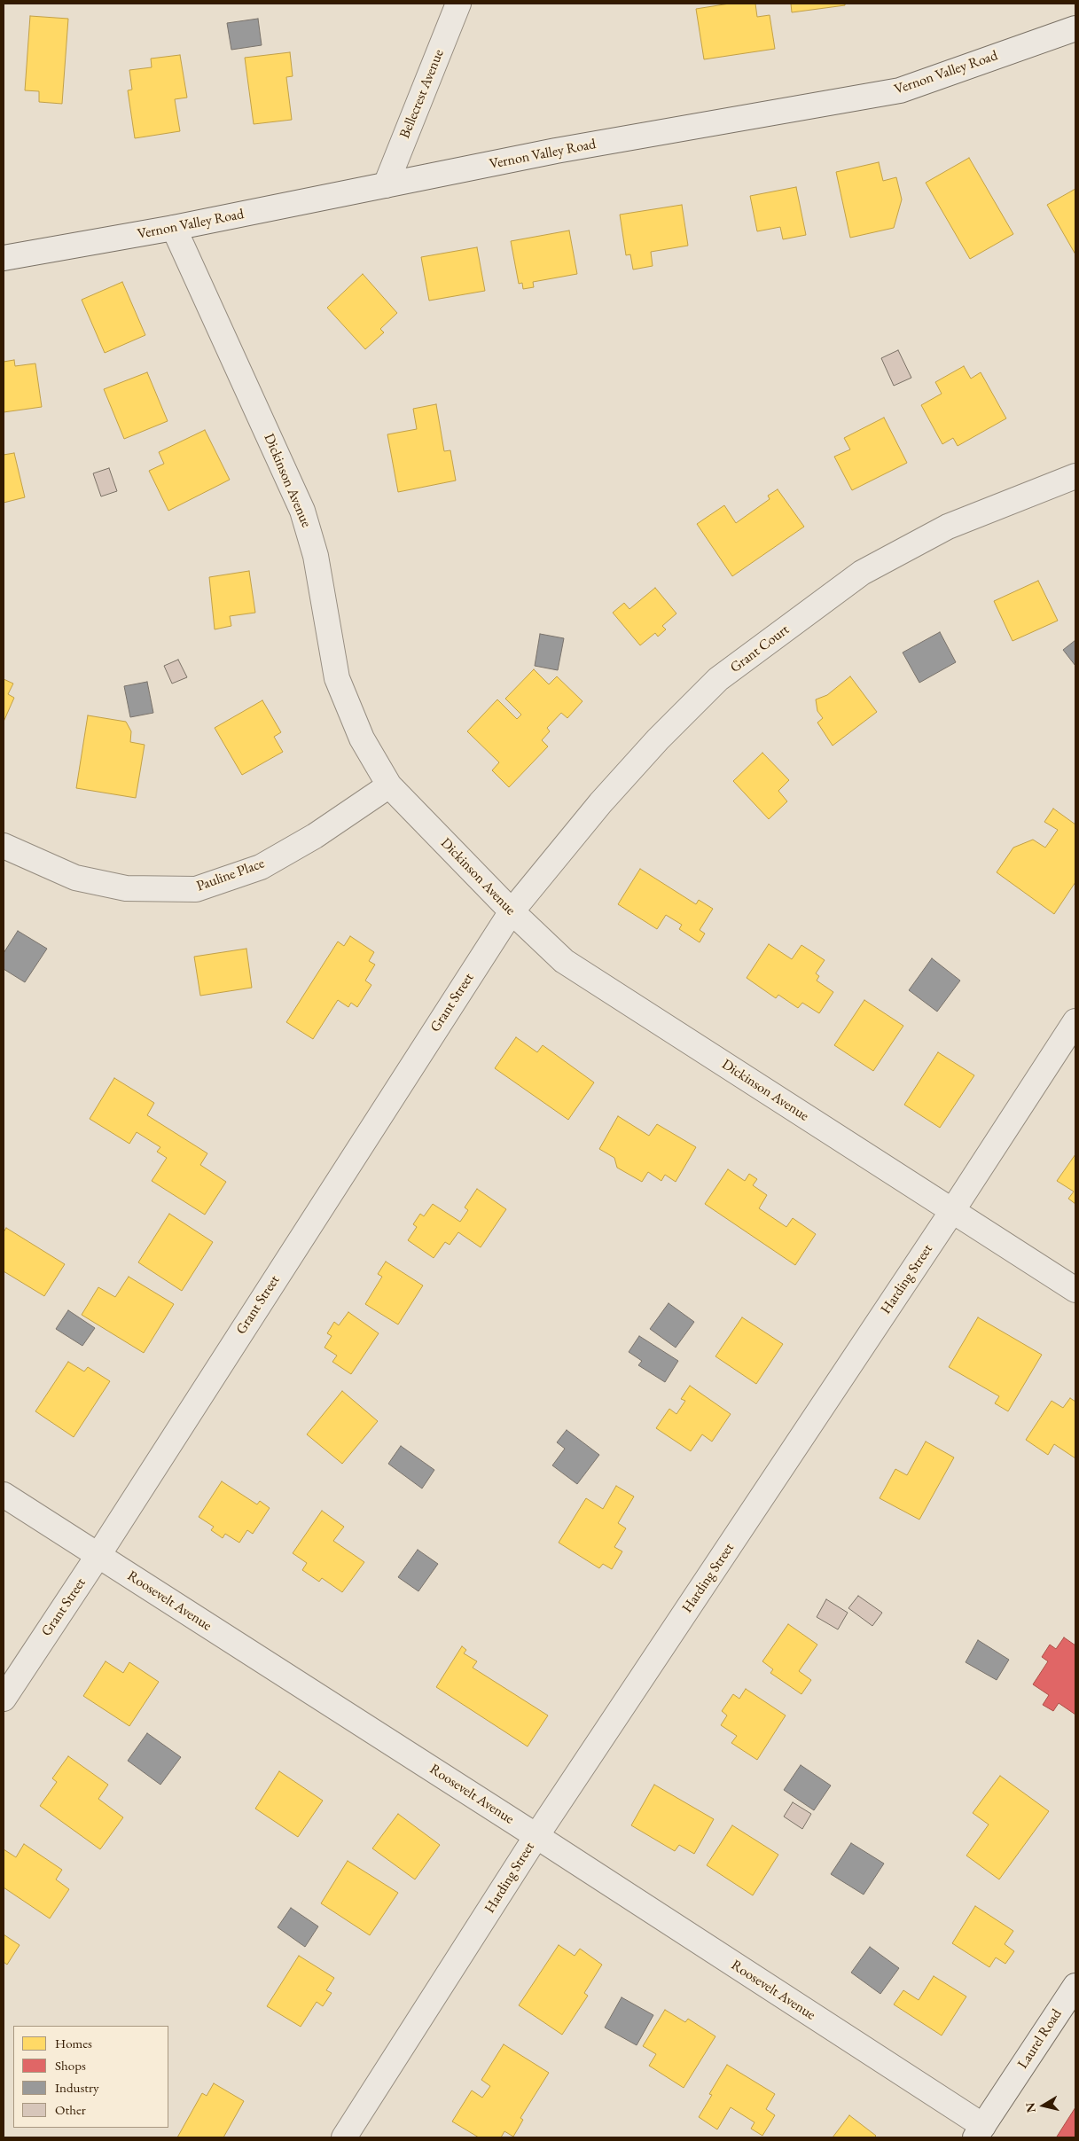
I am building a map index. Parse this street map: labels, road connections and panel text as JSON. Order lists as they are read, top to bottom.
{
  "streets": {
    "street": [
      "Vernon Valley Road",
      "Bellecrest Avenue",
      "Dickinson Avenue",
      "Grant Court",
      "Pauline Place",
      "Grant Street",
      "Harding Street",
      "Roosevelt Avenue",
      "Laurel Road"
    ]
  },
  "crossings": [
    ["Vernon Valley Road", "Bellecrest Avenue"],
    ["Vernon Valley Road", "Dickinson Avenue"],
    ["Dickinson Avenue", "Grant Court"],
    ["Dickinson Avenue", "Pauline Place"],
    ["Dickinson Avenue", "Grant Street"],
    ["Dickinson Avenue", "Harding Street"],
    ["Grant Court", "Grant Street"],
    ["Grant Street", "Roosevelt Avenue"],
    ["Harding Street", "Roosevelt Avenue"],
    ["Roosevelt Avenue", "Laurel Road"]
  ],
  "legend": [
    "Homes",
    "Shops",
    "Industry",
    "Other"
  ],
  "north": "left"
}
